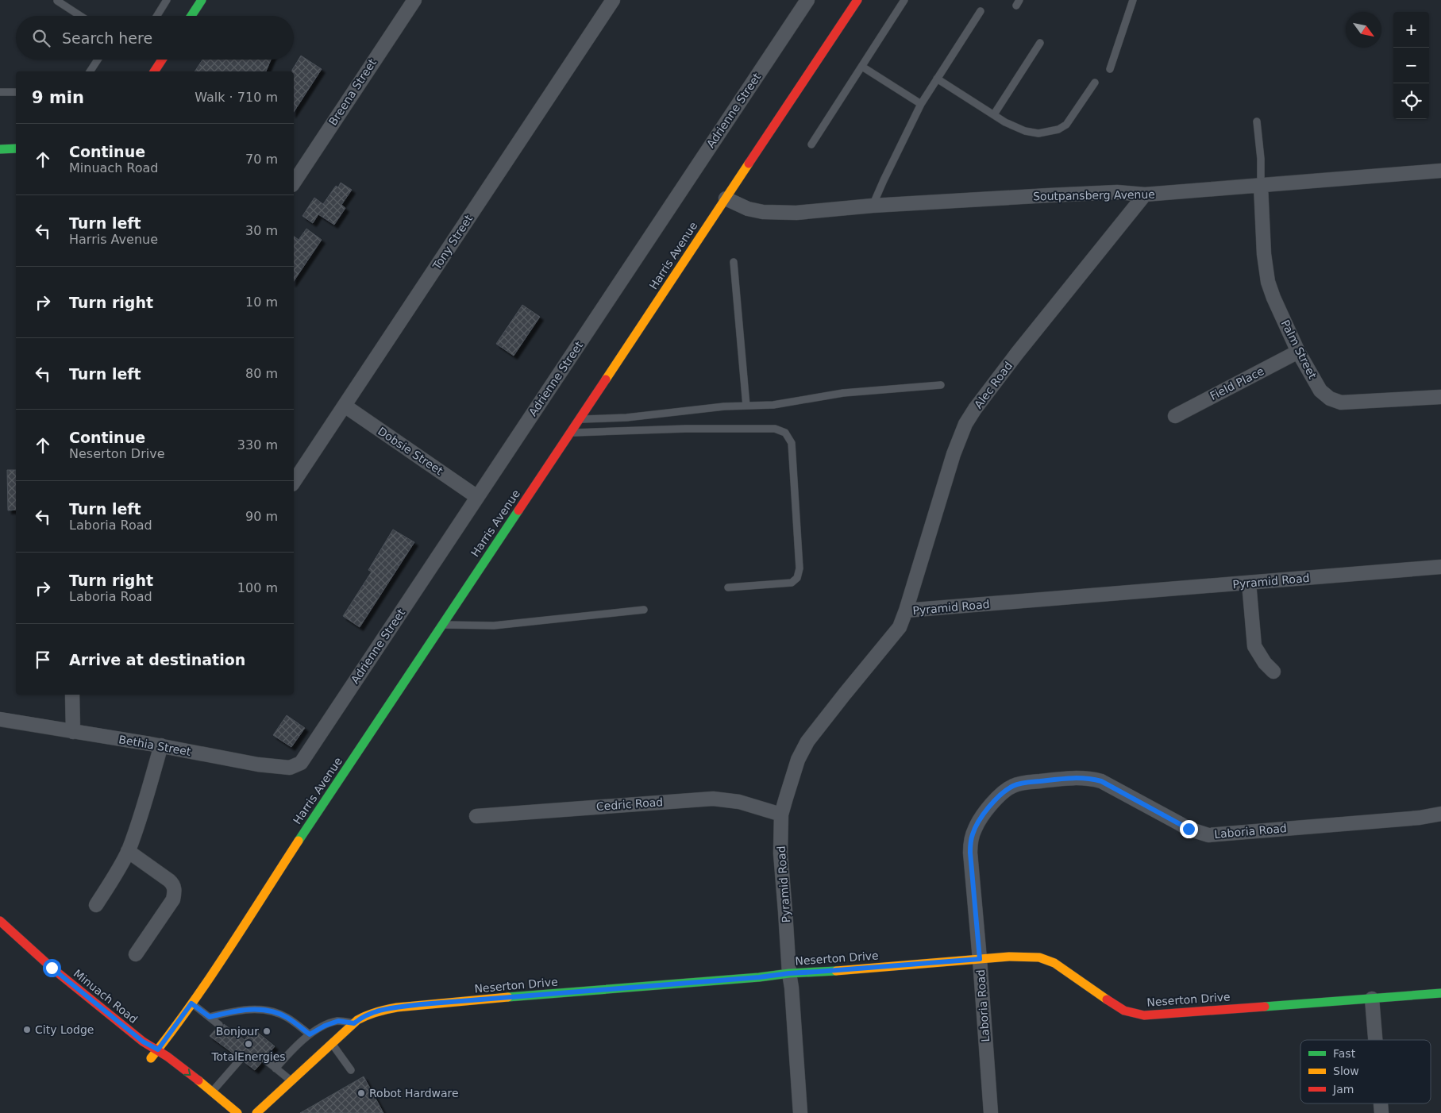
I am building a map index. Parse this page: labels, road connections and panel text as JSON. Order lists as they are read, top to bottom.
{
  "streets": {
    "street": [
      "Breena Street",
      "Adrienne Street",
      "Soutpansberg Avenue",
      "Tony Street",
      "Harris Avenue",
      "Palm Street",
      "Field Place",
      "Alec Road",
      "Dobsie Street",
      "Pyramid Road",
      "Bethia Street",
      "Cedric Road",
      "Laboria Road",
      "Neserton Drive",
      "Minuach Road"
    ]
  },
  "crossings": [
    ["Adrienne Street", "Dobsie Street"],
    ["Adrienne Street", "Bethia Street"],
    ["Soutpansberg Avenue", "Harris Avenue"],
    ["Soutpansberg Avenue", "Palm Street"],
    ["Soutpansberg Avenue", "Alec Road"],
    ["Tony Street", "Dobsie Street"],
    ["Harris Avenue", "Minuach Road"],
    ["Palm Street", "Field Place"],
    ["Alec Road", "Pyramid Road"],
    ["Pyramid Road", "Cedric Road"],
    ["Pyramid Road", "Neserton Drive"],
    ["Laboria Road", "Neserton Drive"]
  ],
  "places": [
    "City Lodge",
    "Bonjour",
    "TotalEnergies",
    "Robot Hardware"
  ],
  "legend": ["Fast", "Slow", "Jam"],
  "north": "bottom right",
  "page": {
    "map_buttons": ["+", "−"],
    "search": "Search here",
    "heading": ["9 min", "Walk · 710 m"],
    "list": [
      ["Continue", "Minuach Road", "70 m"],
      ["Turn left", "Harris Avenue", "30 m"],
      ["Turn right", "10 m"],
      ["Turn left", "80 m"],
      ["Continue", "Neserton Drive", "330 m"],
      ["Turn left", "Laboria Road", "90 m"],
      ["Turn right", "Laboria Road", "100 m"],
      "Arrive at destination"
    ]
  }
}
